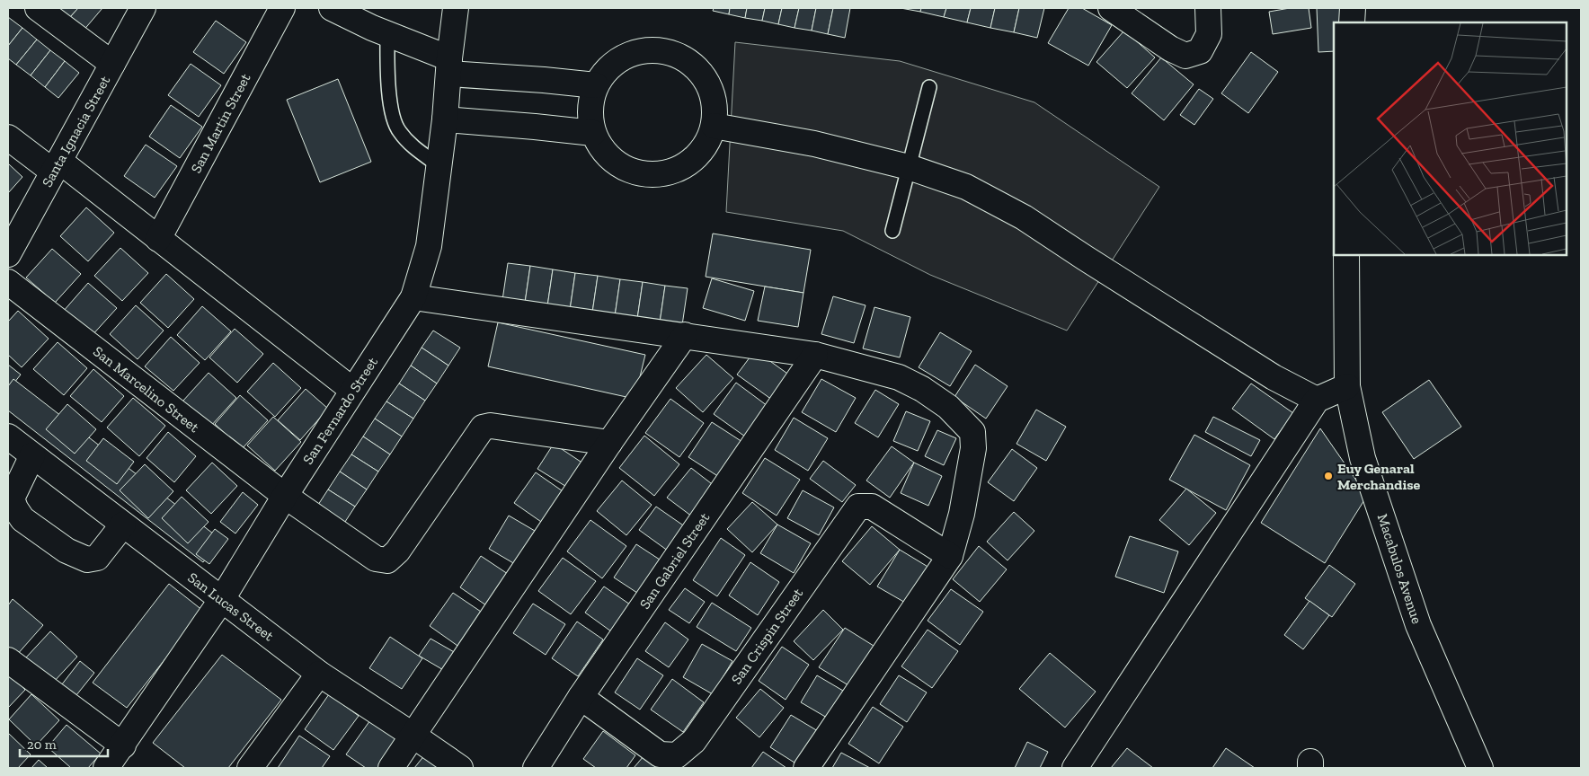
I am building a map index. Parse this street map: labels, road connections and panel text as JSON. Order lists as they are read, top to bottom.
{
  "streets": {
    "street": [
      "San Martin Street",
      "Santa Ignacia Street",
      "San Marcelino Street",
      "San Fernardo Street",
      "San Gabriel Street",
      "Macabulos Avenue",
      "San Lucas Street",
      "San Crispin Street"
    ]
  },
  "crossings": [
    ["San Marcelino Street", "San Fernardo Street"],
    ["San Fernardo Street", "San Lucas Street"],
    ["San Gabriel Street", "San Crispin Street"]
  ],
  "places": ["Euy Genaral Merchandise"],
  "scale_bar": "20 m"
}
